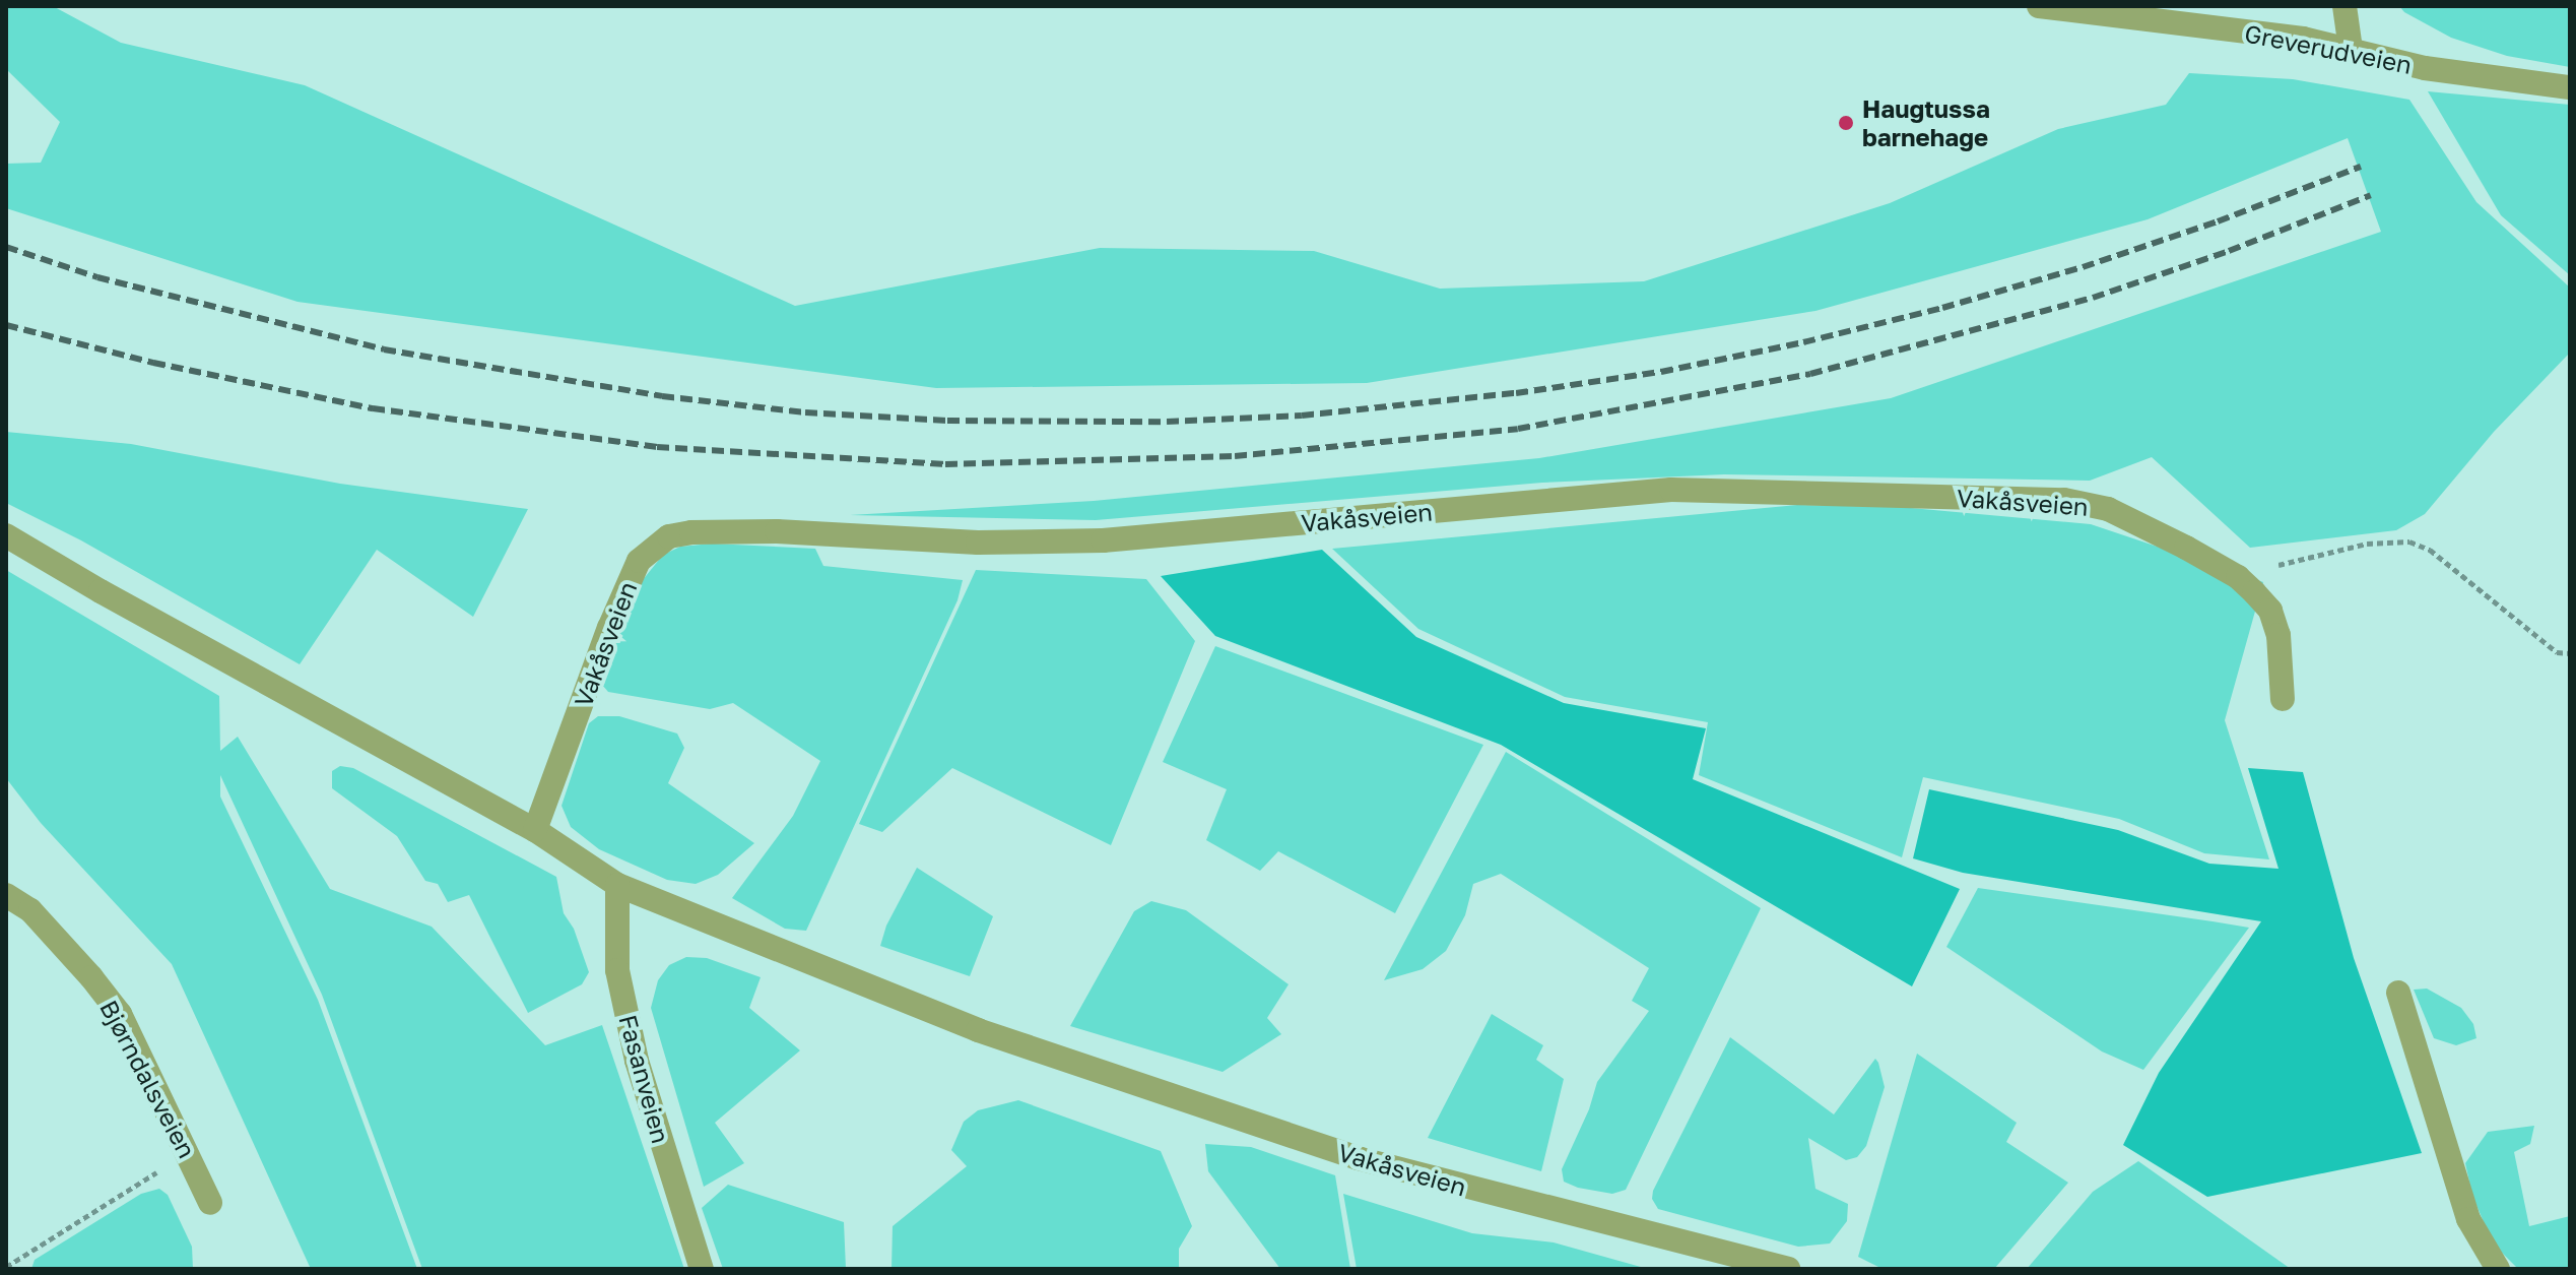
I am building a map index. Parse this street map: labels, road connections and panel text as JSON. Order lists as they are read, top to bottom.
{
  "streets": {
    "street": [
      "Greverudveien",
      "Vakåsveien",
      "Bjørndalsveien",
      "Fasanveien"
    ]
  },
  "crossings": [
    ["Vakåsveien", "Fasanveien"]
  ],
  "places": ["Haugtussa barnehage"]
}
